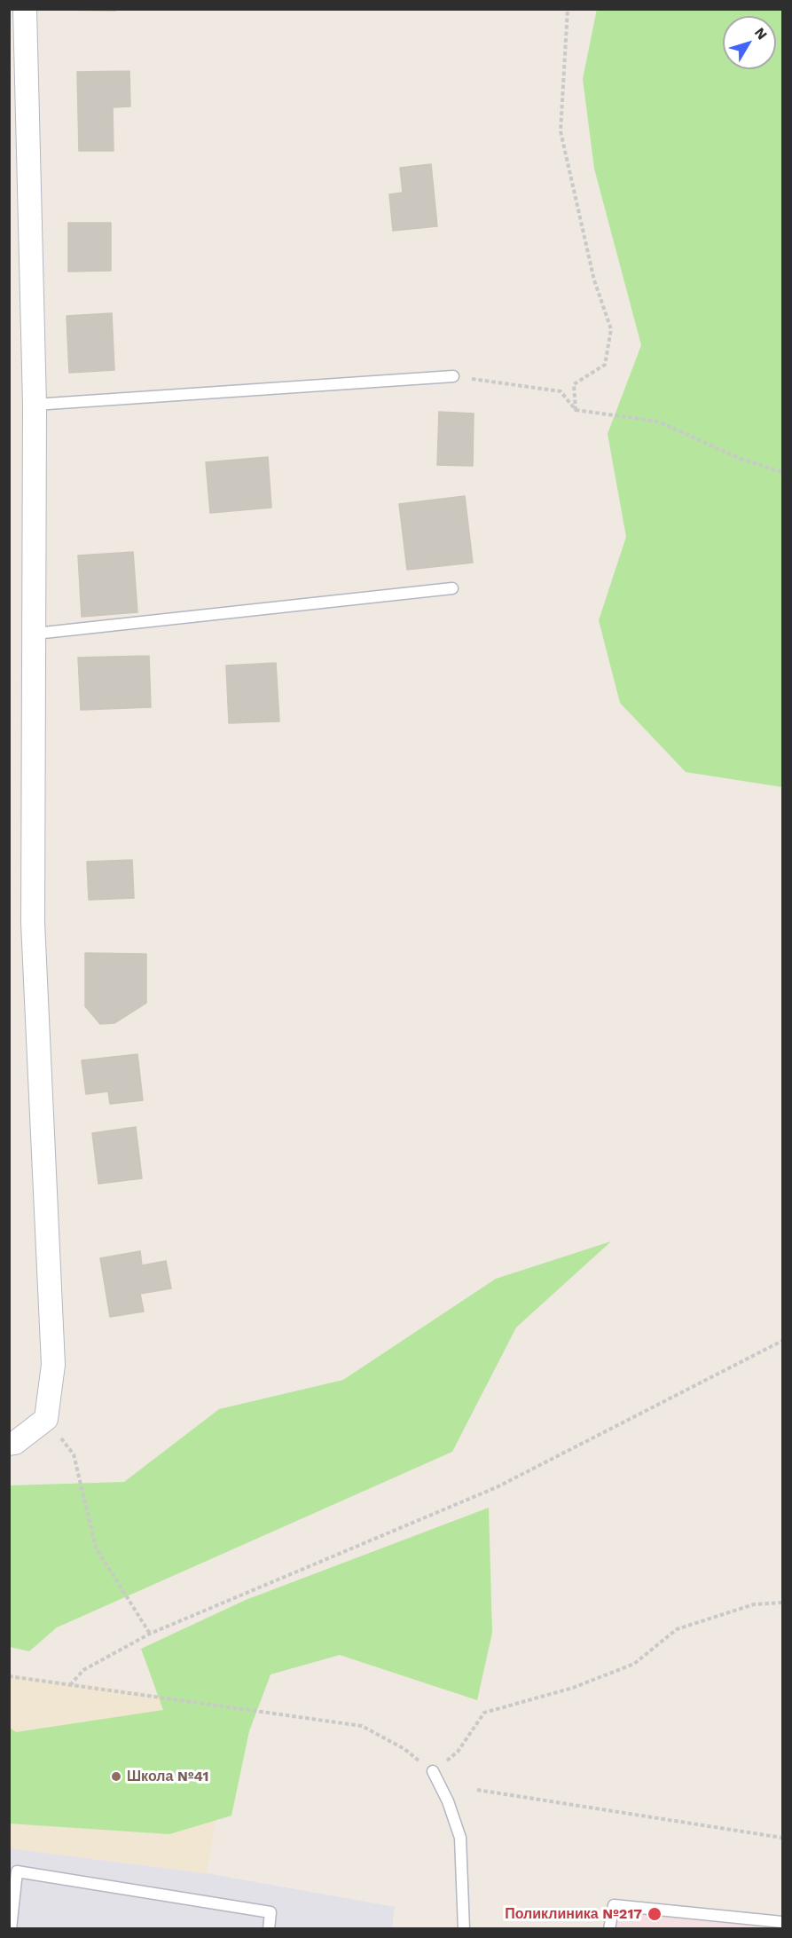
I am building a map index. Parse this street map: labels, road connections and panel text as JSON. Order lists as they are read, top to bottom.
{
  "places": ["Школа №41", "Поликлиника №217"],
  "north": "top right"
}
